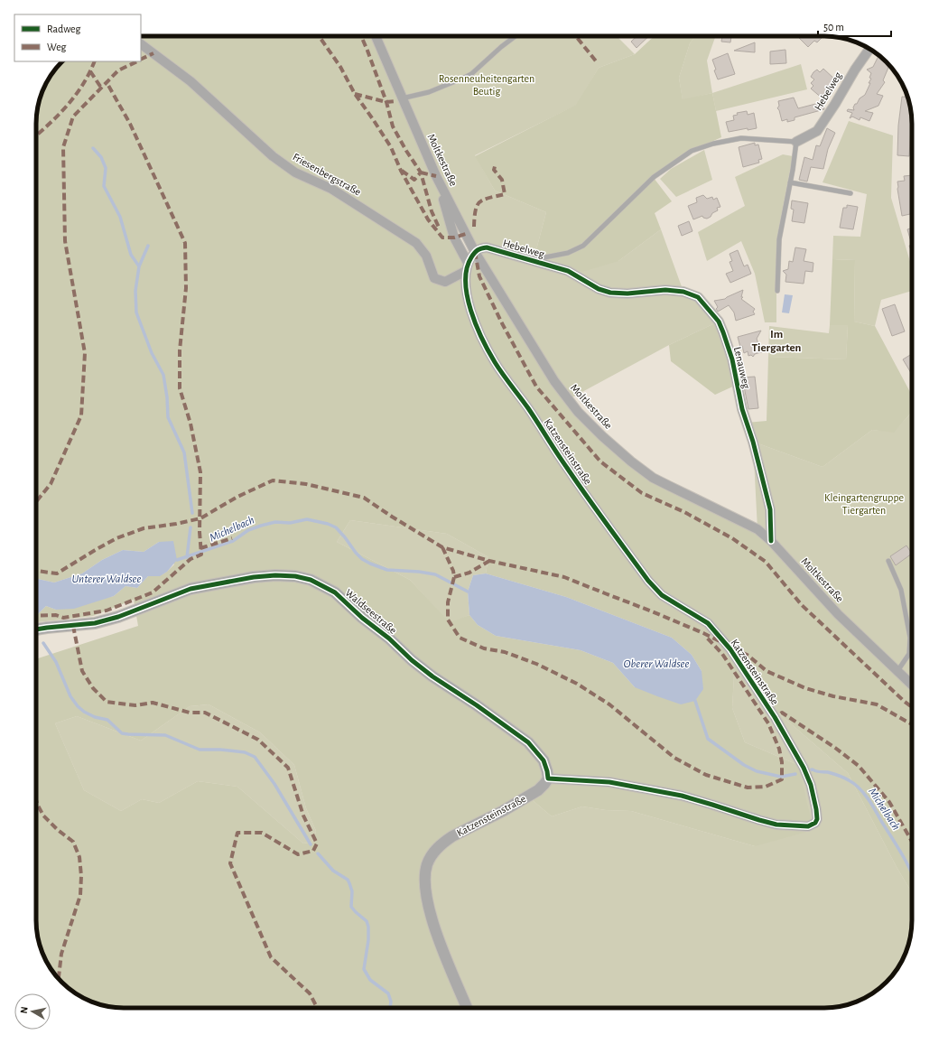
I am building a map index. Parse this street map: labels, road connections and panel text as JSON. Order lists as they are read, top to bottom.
{
  "streets": {
    "street": [
      "Hebelweg",
      "Moltkestraße",
      "Friesenbergstraße",
      "Lenauweg",
      "Katzensteinstraße",
      "Waldseestraße"
    ]
  },
  "crossings": [
    ["Hebelweg", "Moltkestraße"],
    ["Hebelweg", "Lenauweg"],
    ["Moltkestraße", "Lenauweg"],
    ["Moltkestraße", "Katzensteinstraße"],
    ["Friesenbergstraße", "Katzensteinstraße"],
    ["Katzensteinstraße", "Waldseestraße"]
  ],
  "districts": ["Im Tiergarten"],
  "water": ["Michelbach", "Unterer Waldsee", "Oberer Waldsee"],
  "parks": ["Rosenneuheitengarten Beutig", "Kleingartengruppe Tiergarten"],
  "legend": ["Radweg", "Weg"],
  "scale_bar": "50 m",
  "north": "left"
}
